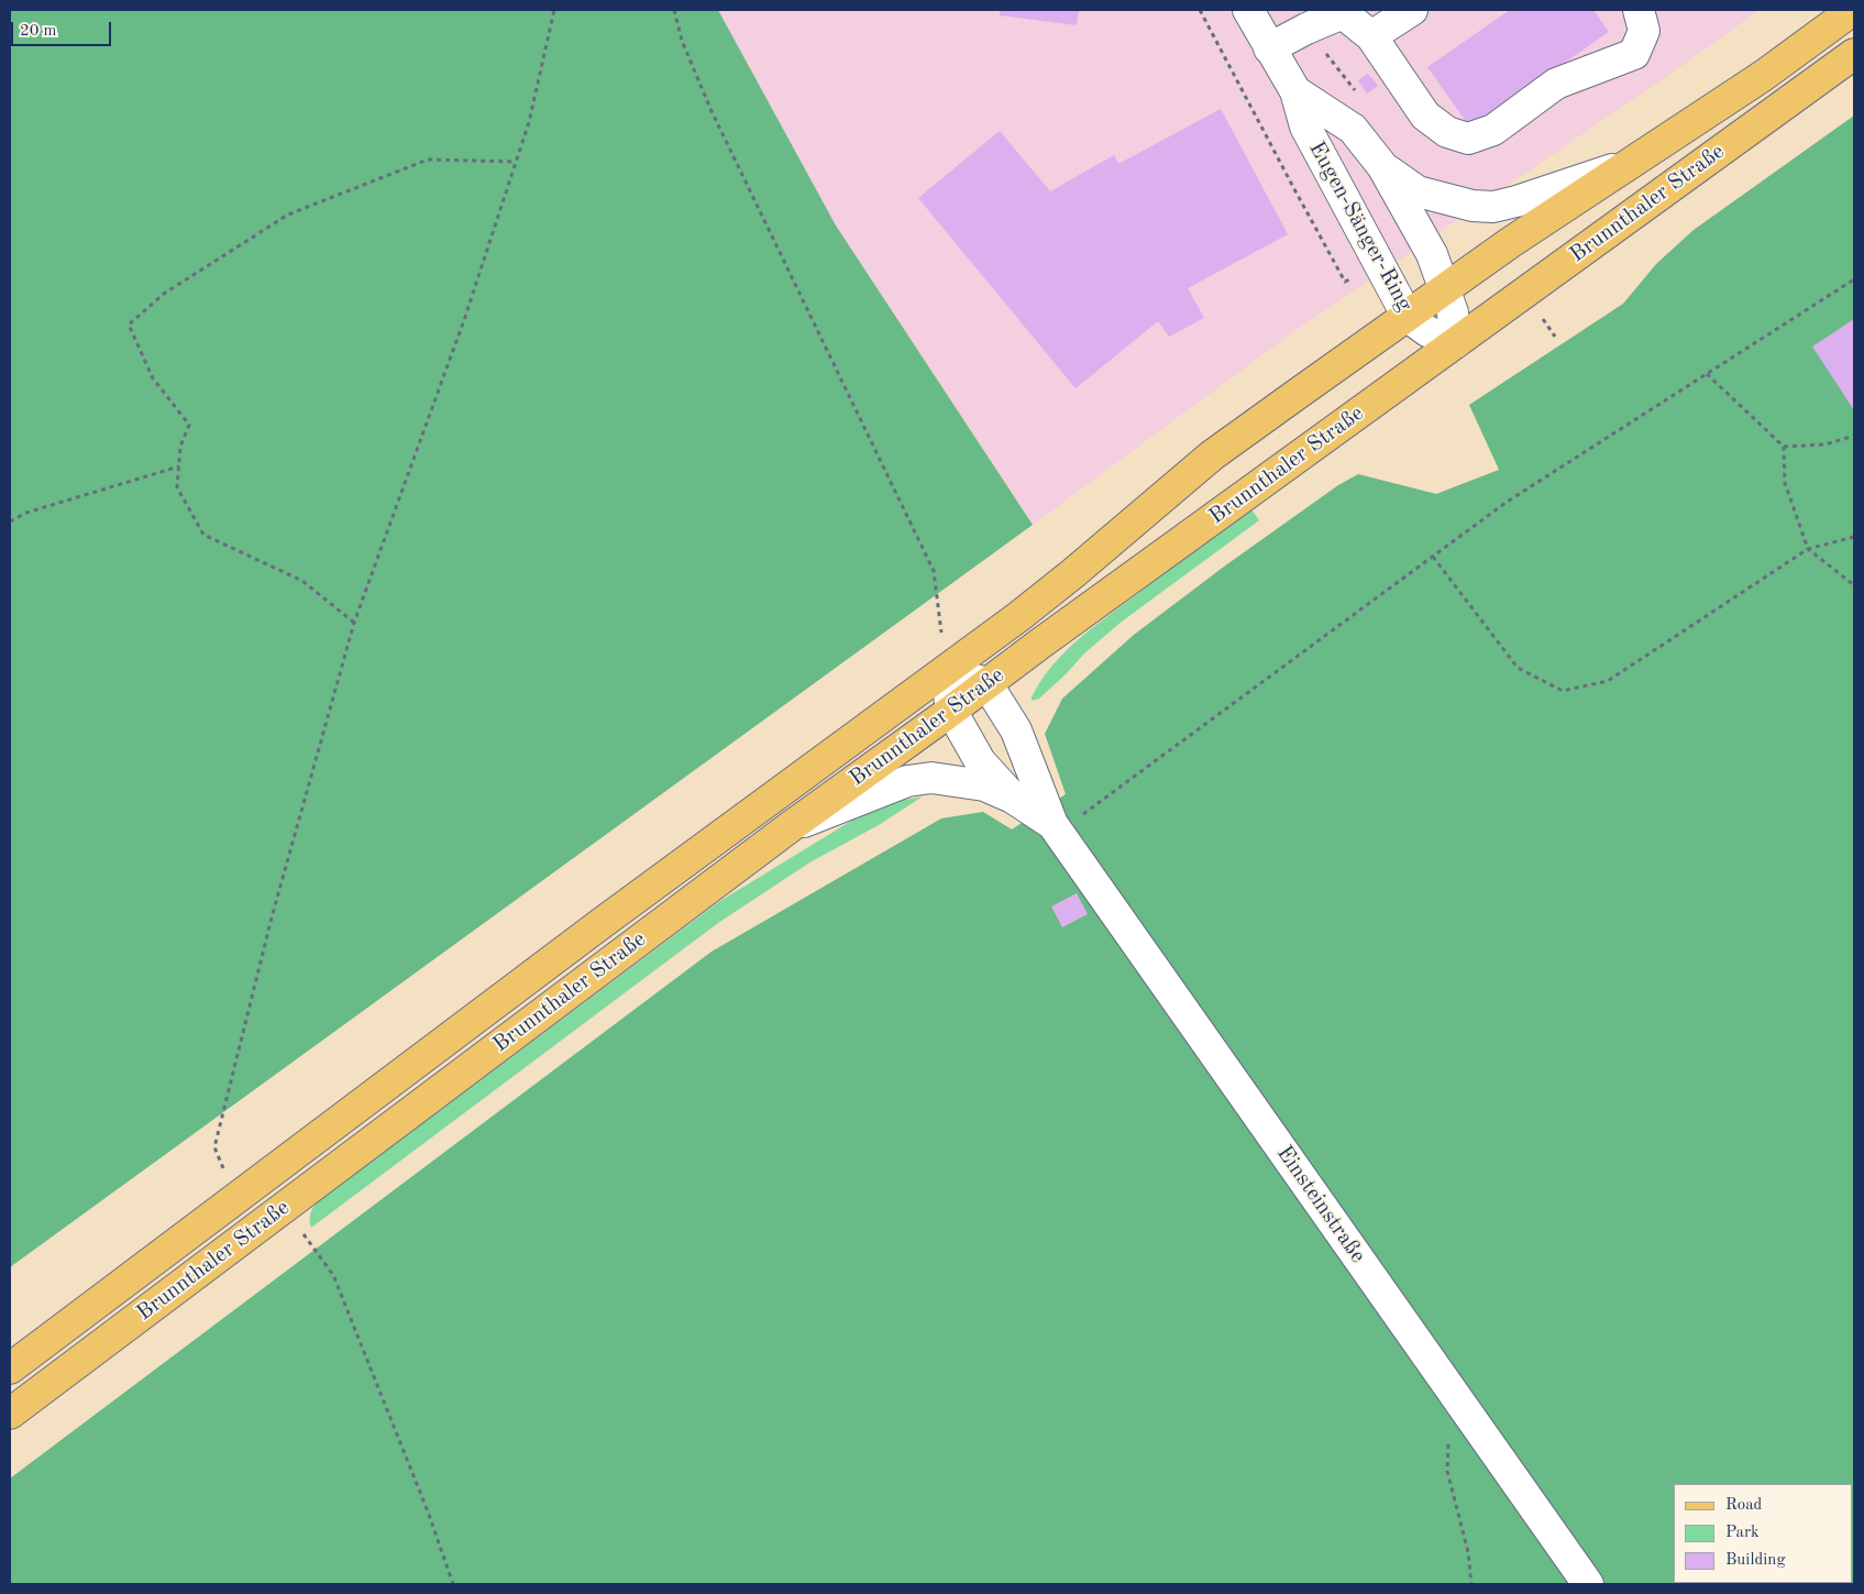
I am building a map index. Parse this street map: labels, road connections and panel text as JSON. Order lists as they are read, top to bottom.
{
  "streets": {
    "main road": ["Brunnthaler Straße"],
    "street": ["Eugen-Sänger-Ring", "Einsteinstraße"]
  },
  "crossings": [
    ["Brunnthaler Straße", "Eugen-Sänger-Ring"],
    ["Brunnthaler Straße", "Einsteinstraße"]
  ],
  "legend": ["Road", "Park", "Building"],
  "scale_bar": "20 m"
}
